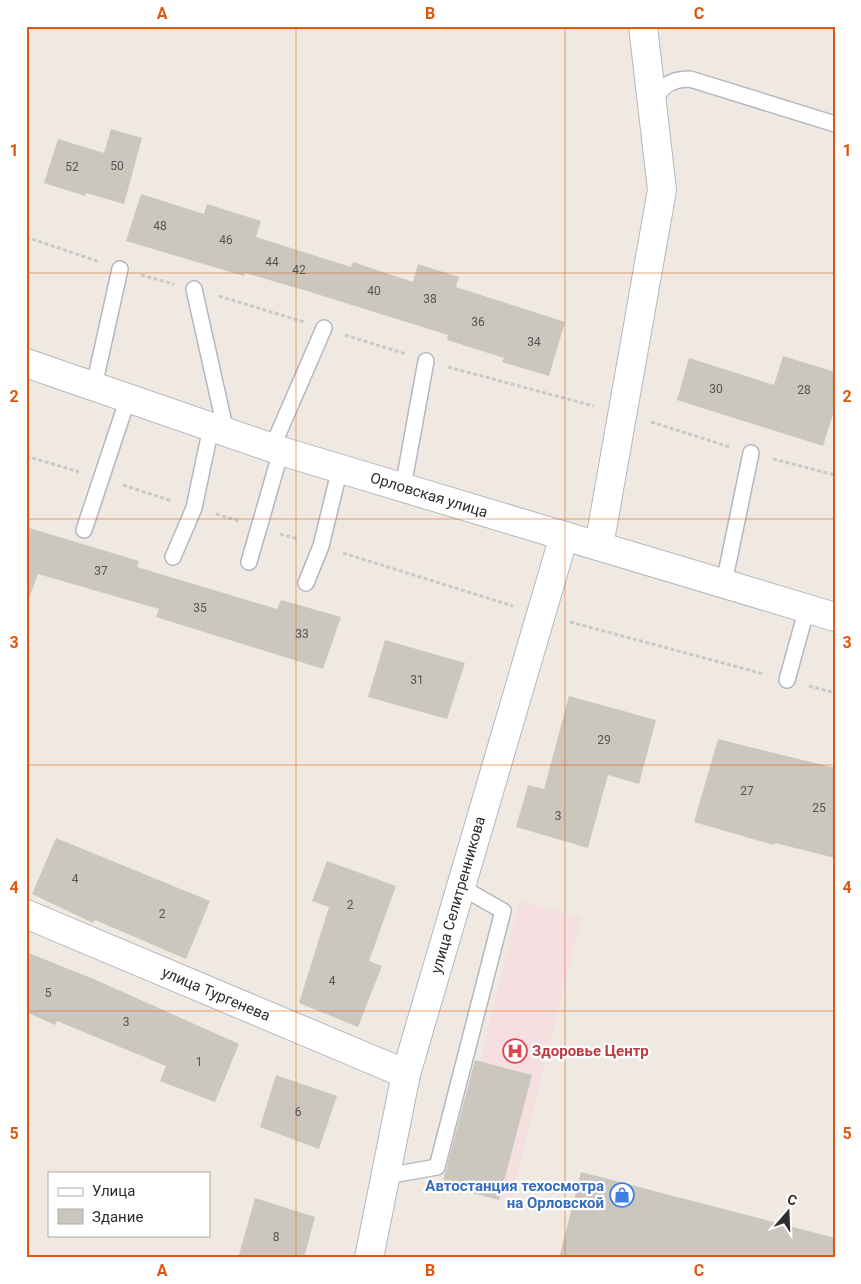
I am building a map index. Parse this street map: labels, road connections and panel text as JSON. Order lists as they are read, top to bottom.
{
  "streets": {
    "street": ["Орловская улица", "улица Селитренникова", "улица Тургенева"]
  },
  "crossings": [
    ["Орловская улица", "улица Селитренникова"],
    ["улица Селитренникова", "улица Тургенева"]
  ],
  "places": {
    "hospital": ["Здоровье Центр"],
    "shop": ["Автостанция техосмотра на Орловской"]
  },
  "house_numbers": [
    "50",
    "52",
    "48",
    "46",
    "44",
    "42",
    "40",
    "38",
    "36",
    "34",
    "30",
    "28",
    "37",
    "35",
    "33",
    "31",
    "29",
    "27",
    "25",
    "3",
    "4",
    "2",
    "2",
    "4",
    "5",
    "3",
    "1",
    "6",
    "8"
  ],
  "legend": ["Улица", "Здание"],
  "north": "top",
  "grid": {
    "columns": ["A", "B", "C"],
    "rows": [
      "1",
      "2",
      "3",
      "4",
      "5"
    ]
  }
}
